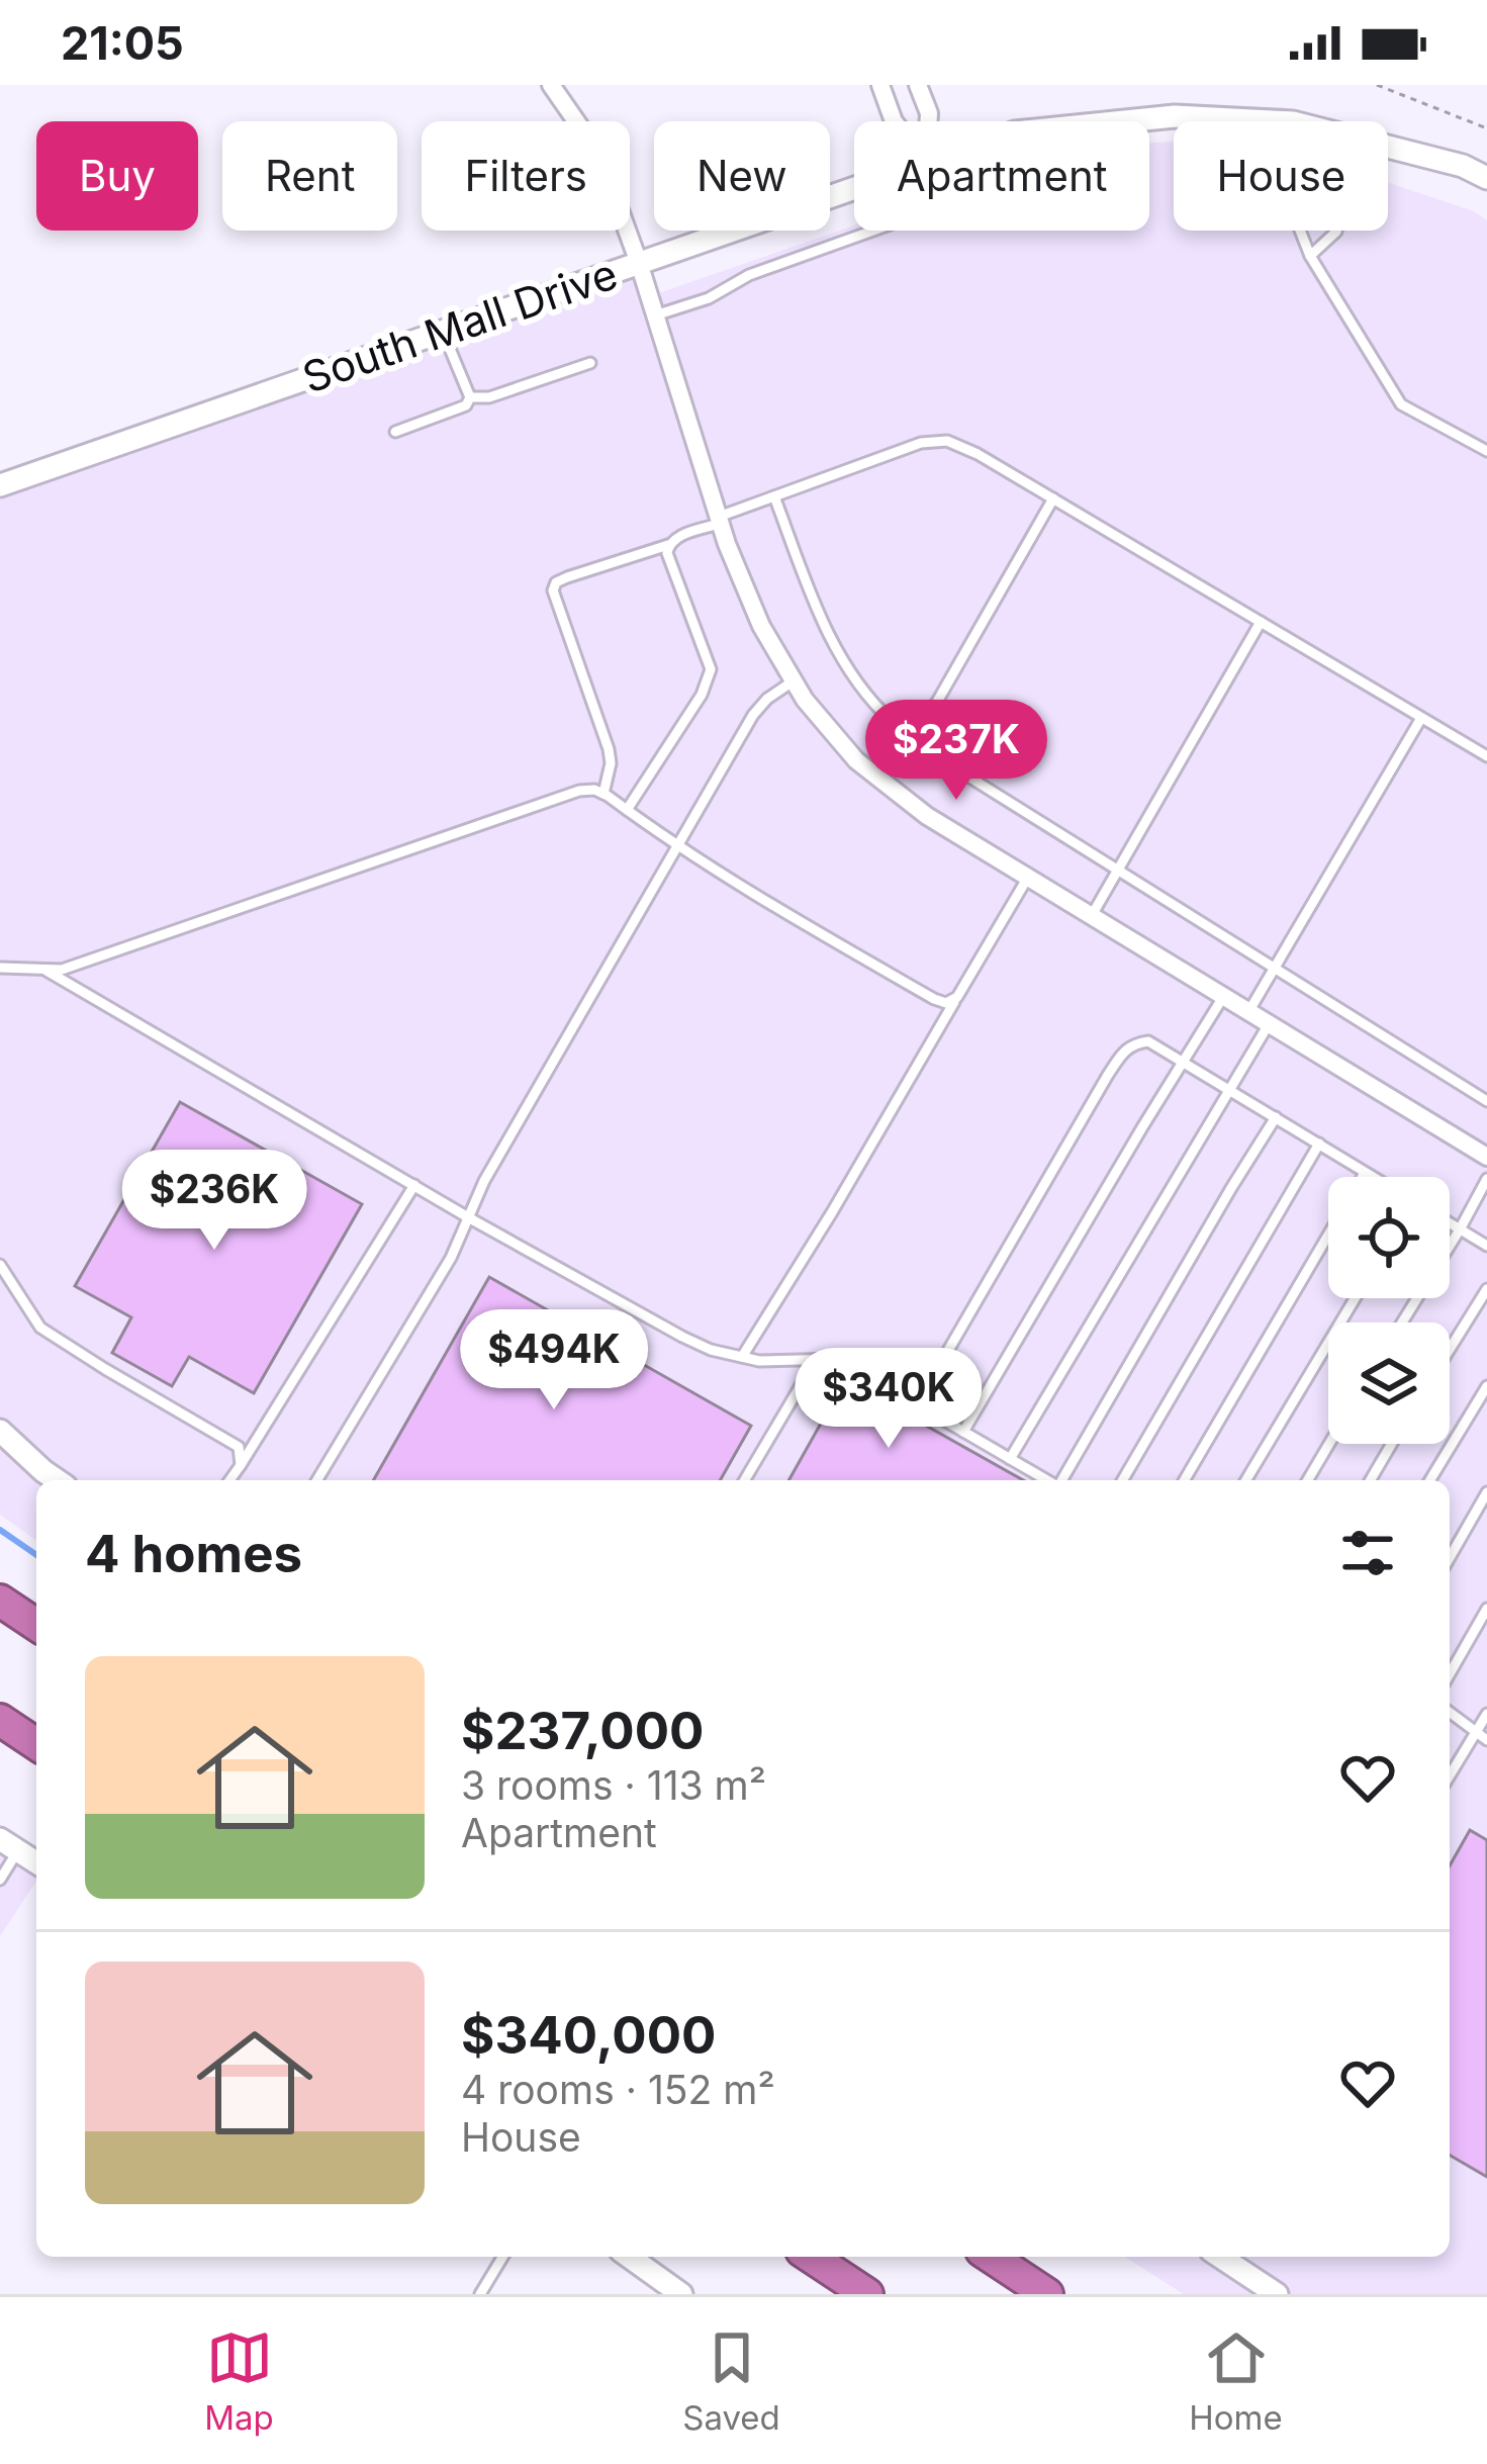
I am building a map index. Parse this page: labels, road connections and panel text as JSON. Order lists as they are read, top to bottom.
{
  "streets": {
    "street": ["South Mall Drive"]
  },
  "page": {
    "status": "21:05",
    "chip": [
      "Buy",
      "Rent",
      "Filters",
      "New",
      "Apartment",
      "House"
    ],
    "price": [
      "$237K",
      "$236K",
      "$494K",
      "$340K"
    ],
    "heading": "4 homes",
    "list": [
      {
        "name": "$237,000",
        "note": "3 rooms · 113 m² · Apartment"
      },
      {
        "name": "$340,000",
        "note": "4 rooms · 152 m² · House"
      }
    ],
    "tabs": ["Map", "Saved", "Home"]
  }
}
